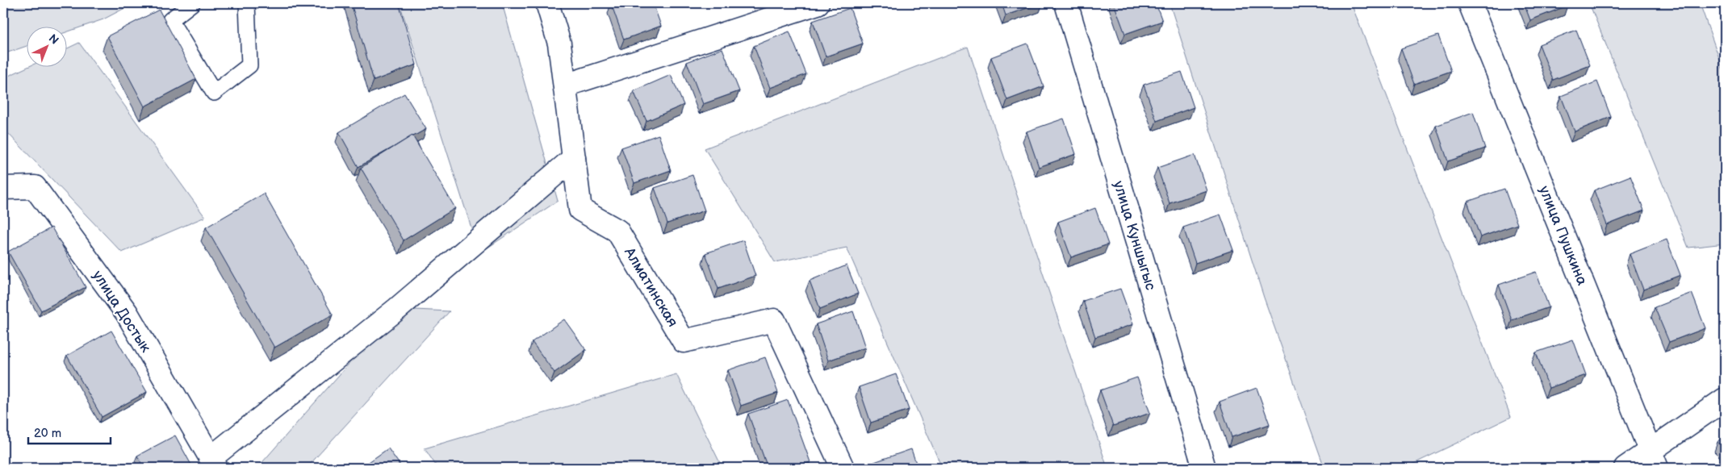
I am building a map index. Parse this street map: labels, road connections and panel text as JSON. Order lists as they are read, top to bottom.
{
  "streets": {
    "street": [
      "улица Куншыгыс",
      "улица Пушкина",
      "Алматинская",
      "улица Достык"
    ]
  },
  "scale_bar": "20 m",
  "north": "top right"
}
